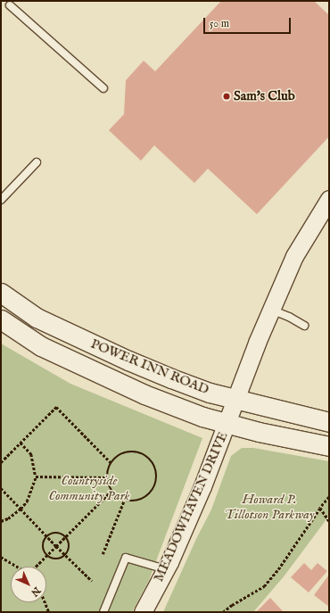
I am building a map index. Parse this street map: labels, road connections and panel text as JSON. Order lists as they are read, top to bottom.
{
  "streets": {
    "main road": ["POWER INN ROAD"],
    "street": ["MEADOWHAVEN DRIVE"]
  },
  "crossings": [
    ["POWER INN ROAD", "MEADOWHAVEN DRIVE"]
  ],
  "parks": ["Countryside Community Park", "Howard P. Tillotson Parkway"],
  "places": ["Sam's Club"],
  "scale_bar": "50 m",
  "north": "bottom right"
}
